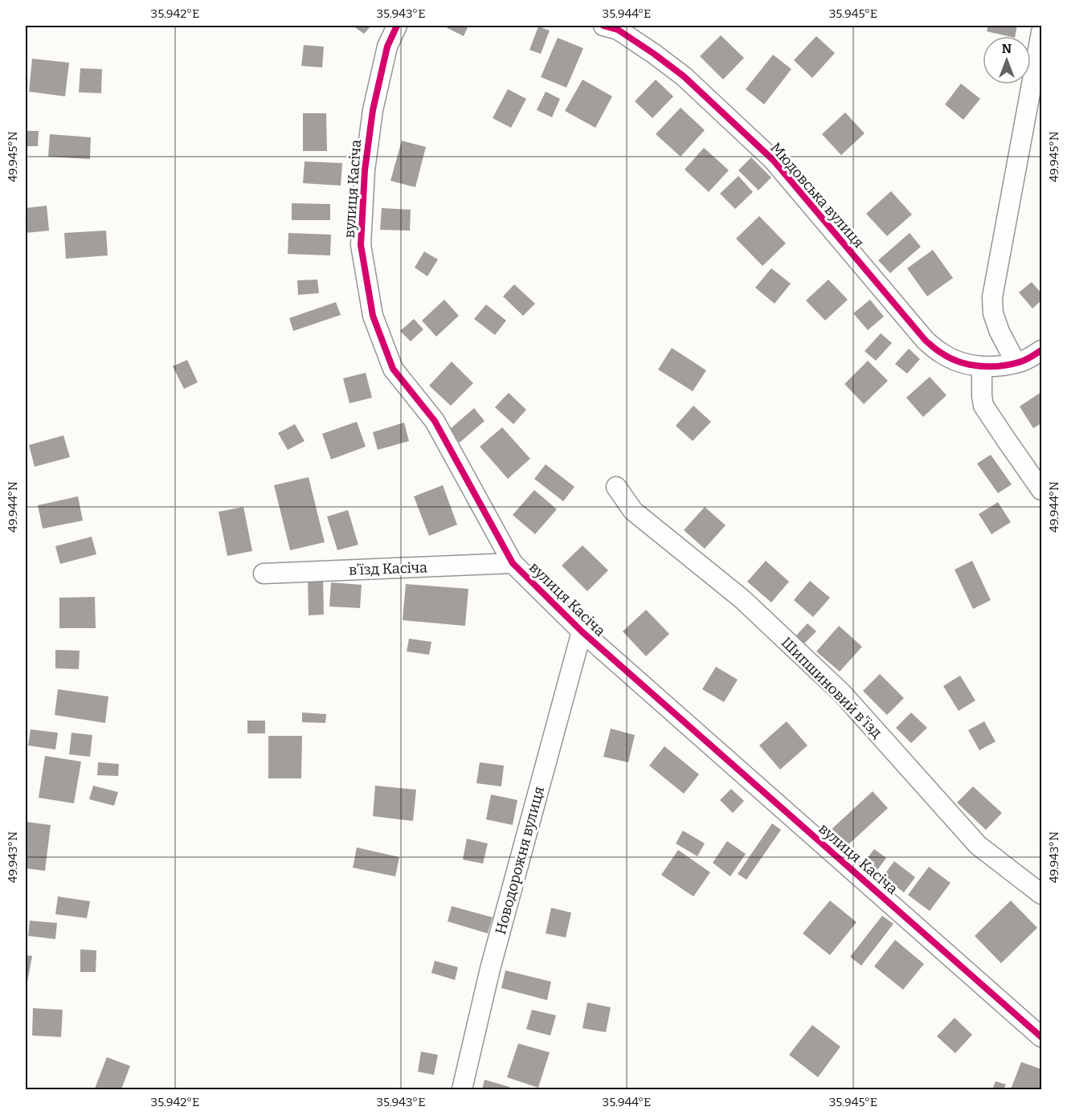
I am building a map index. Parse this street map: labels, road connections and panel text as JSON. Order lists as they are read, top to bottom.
{
  "streets": {
    "street": [
      "вулиця Касіча",
      "Мюдовська вулиця",
      "в’їзд Касіча",
      "Шипшиновий в'їзд",
      "Новодорожня вулиця"
    ]
  },
  "crossings": [
    ["вулиця Касіча", "в’їзд Касіча"],
    ["вулиця Касіча", "Новодорожня вулиця"]
  ],
  "north": "top",
  "coordinates": [
    "35.942°E",
    "35.943°E",
    "35.944°E",
    "35.945°E",
    "49.945°N",
    "49.944°N",
    "49.943°N"
  ]
}
